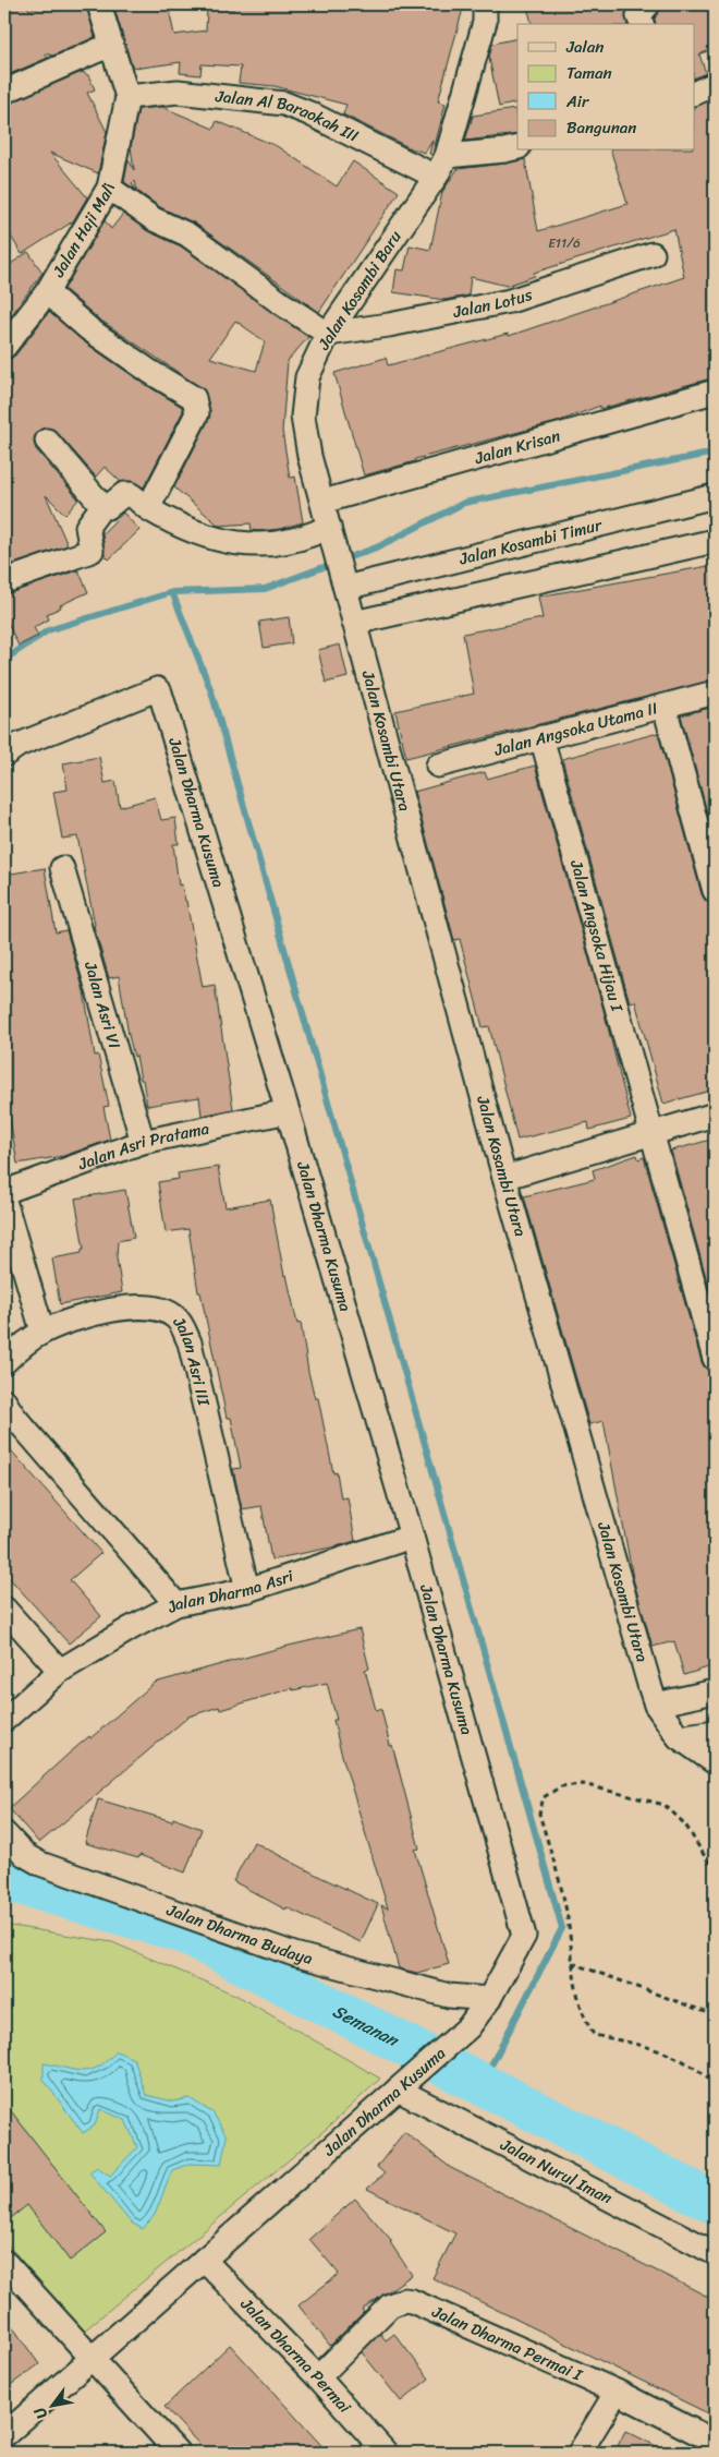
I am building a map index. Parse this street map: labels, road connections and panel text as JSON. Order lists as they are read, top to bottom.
{
  "streets": {
    "street": [
      "Jalan Al Baraokah III",
      "Jalan Haji Mali",
      "Jalan Kosambi Baru",
      "Jalan Lotus",
      "Jalan Krisan",
      "Jalan Kosambi Timur",
      "Jalan Angsoka Utama II",
      "Jalan Kosambi Utara",
      "Jalan Dharma Kusuma",
      "Jalan Angsoka Hijau I",
      "Jalan Asri VI",
      "Jalan Asri Pratama",
      "Jalan Asri III",
      "Jalan Dharma Asri",
      "Jalan Dharma Budaya",
      "Jalan Nurul Iman",
      "Jalan Dharma Permai I",
      "Jalan Dharma Permai"
    ]
  },
  "crossings": [
    ["Jalan Al Baraokah III", "Jalan Haji Mali"],
    ["Jalan Al Baraokah III", "Jalan Kosambi Baru"],
    ["Jalan Kosambi Baru", "Jalan Lotus"],
    ["Jalan Kosambi Baru", "Jalan Krisan"],
    ["Jalan Kosambi Baru", "Jalan Kosambi Timur"],
    ["Jalan Kosambi Baru", "Jalan Kosambi Utara"],
    ["Jalan Kosambi Timur", "Jalan Kosambi Utara"],
    ["Jalan Angsoka Utama II", "Jalan Angsoka Hijau I"],
    ["Jalan Dharma Kusuma", "Jalan Asri Pratama"],
    ["Jalan Dharma Kusuma", "Jalan Dharma Asri"],
    ["Jalan Dharma Kusuma", "Jalan Dharma Budaya"],
    ["Jalan Dharma Kusuma", "Jalan Nurul Iman"],
    ["Jalan Dharma Kusuma", "Jalan Dharma Permai"],
    ["Jalan Asri VI", "Jalan Asri Pratama"],
    ["Jalan Asri III", "Jalan Dharma Asri"],
    ["Jalan Dharma Permai I", "Jalan Dharma Permai"]
  ],
  "water": ["Semanan"],
  "house_numbers": ["E11/6"],
  "legend": [
    "Jalan",
    "Taman",
    "Air",
    "Bangunan"
  ],
  "north": "bottom left"
}
